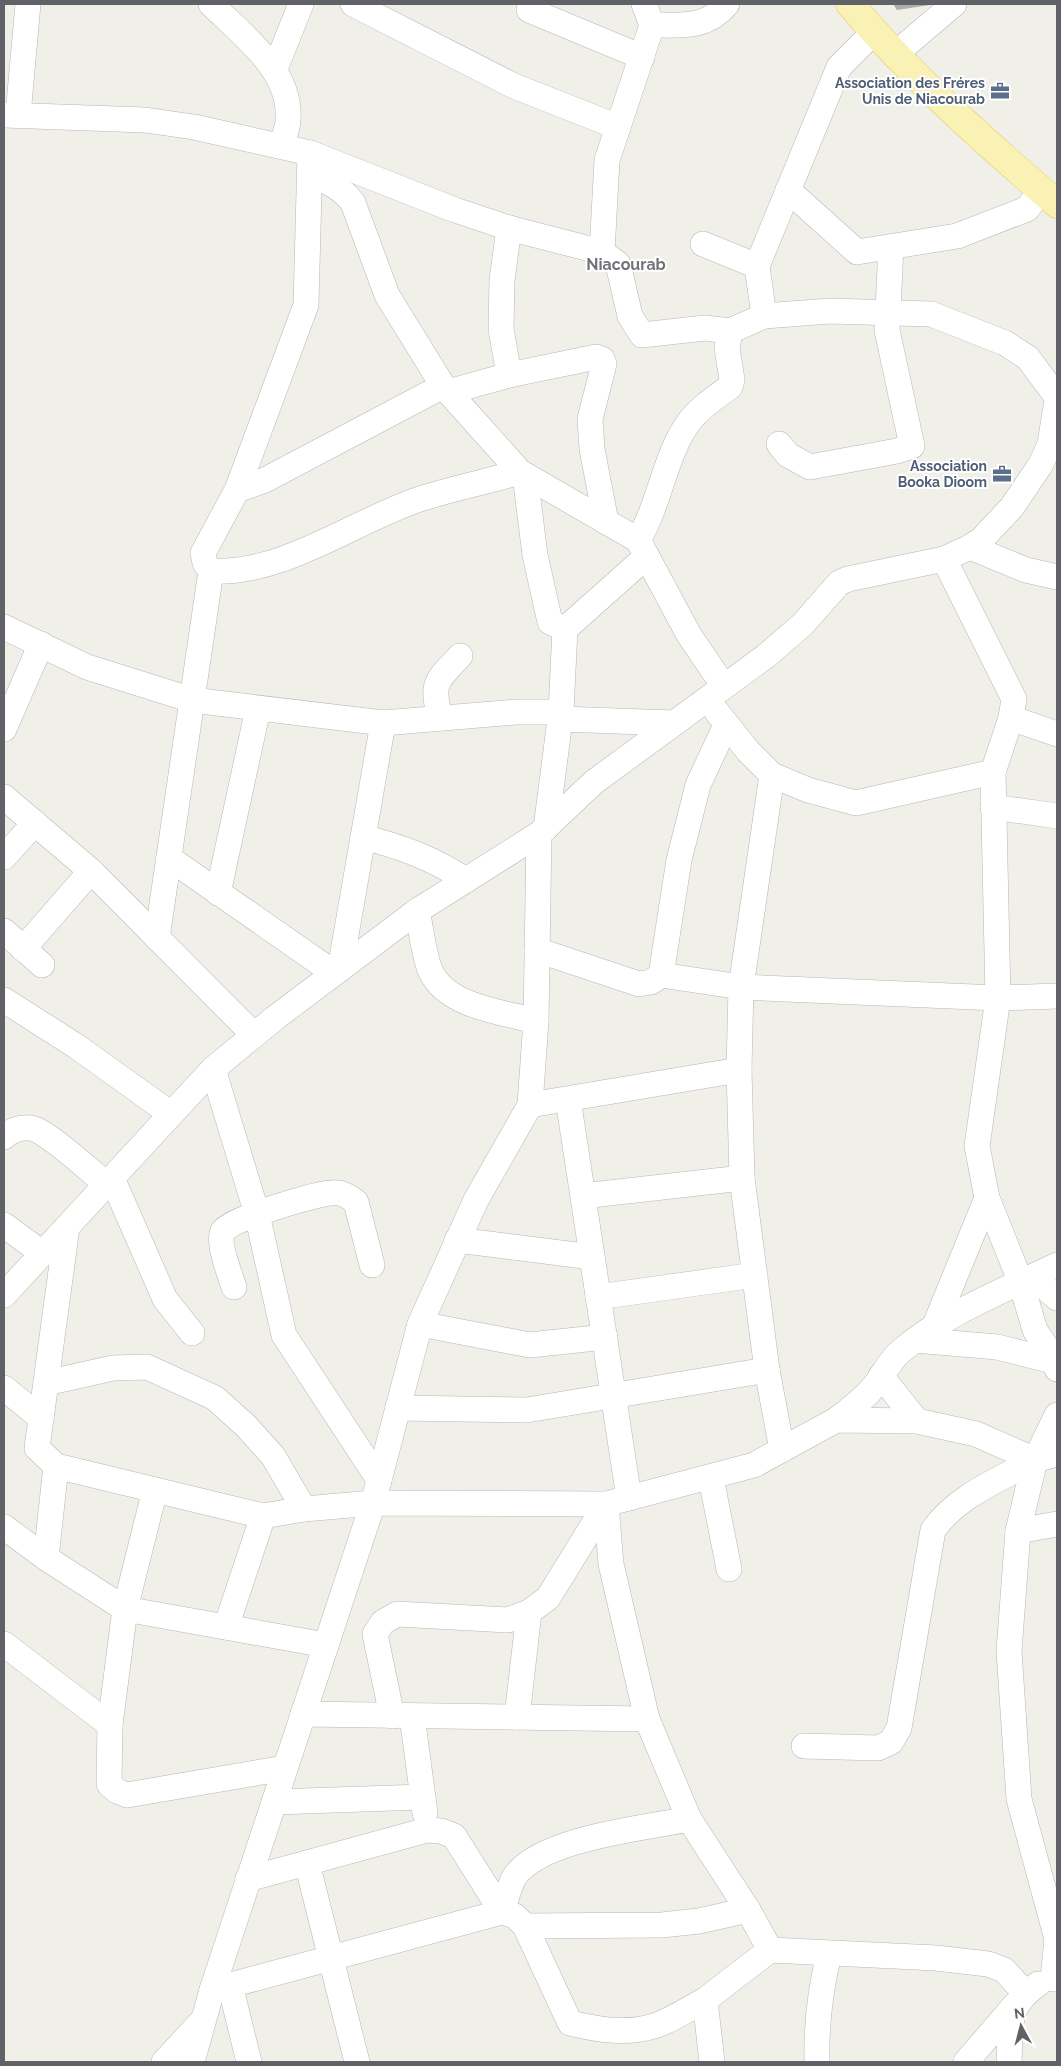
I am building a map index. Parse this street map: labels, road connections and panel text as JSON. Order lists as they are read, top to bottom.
{
  "districts": ["Niacourab"],
  "places": {
    "office": ["Association des Fréres Unis de Niacourab", "Association Booka Dioom"]
  },
  "north": "top"
}
